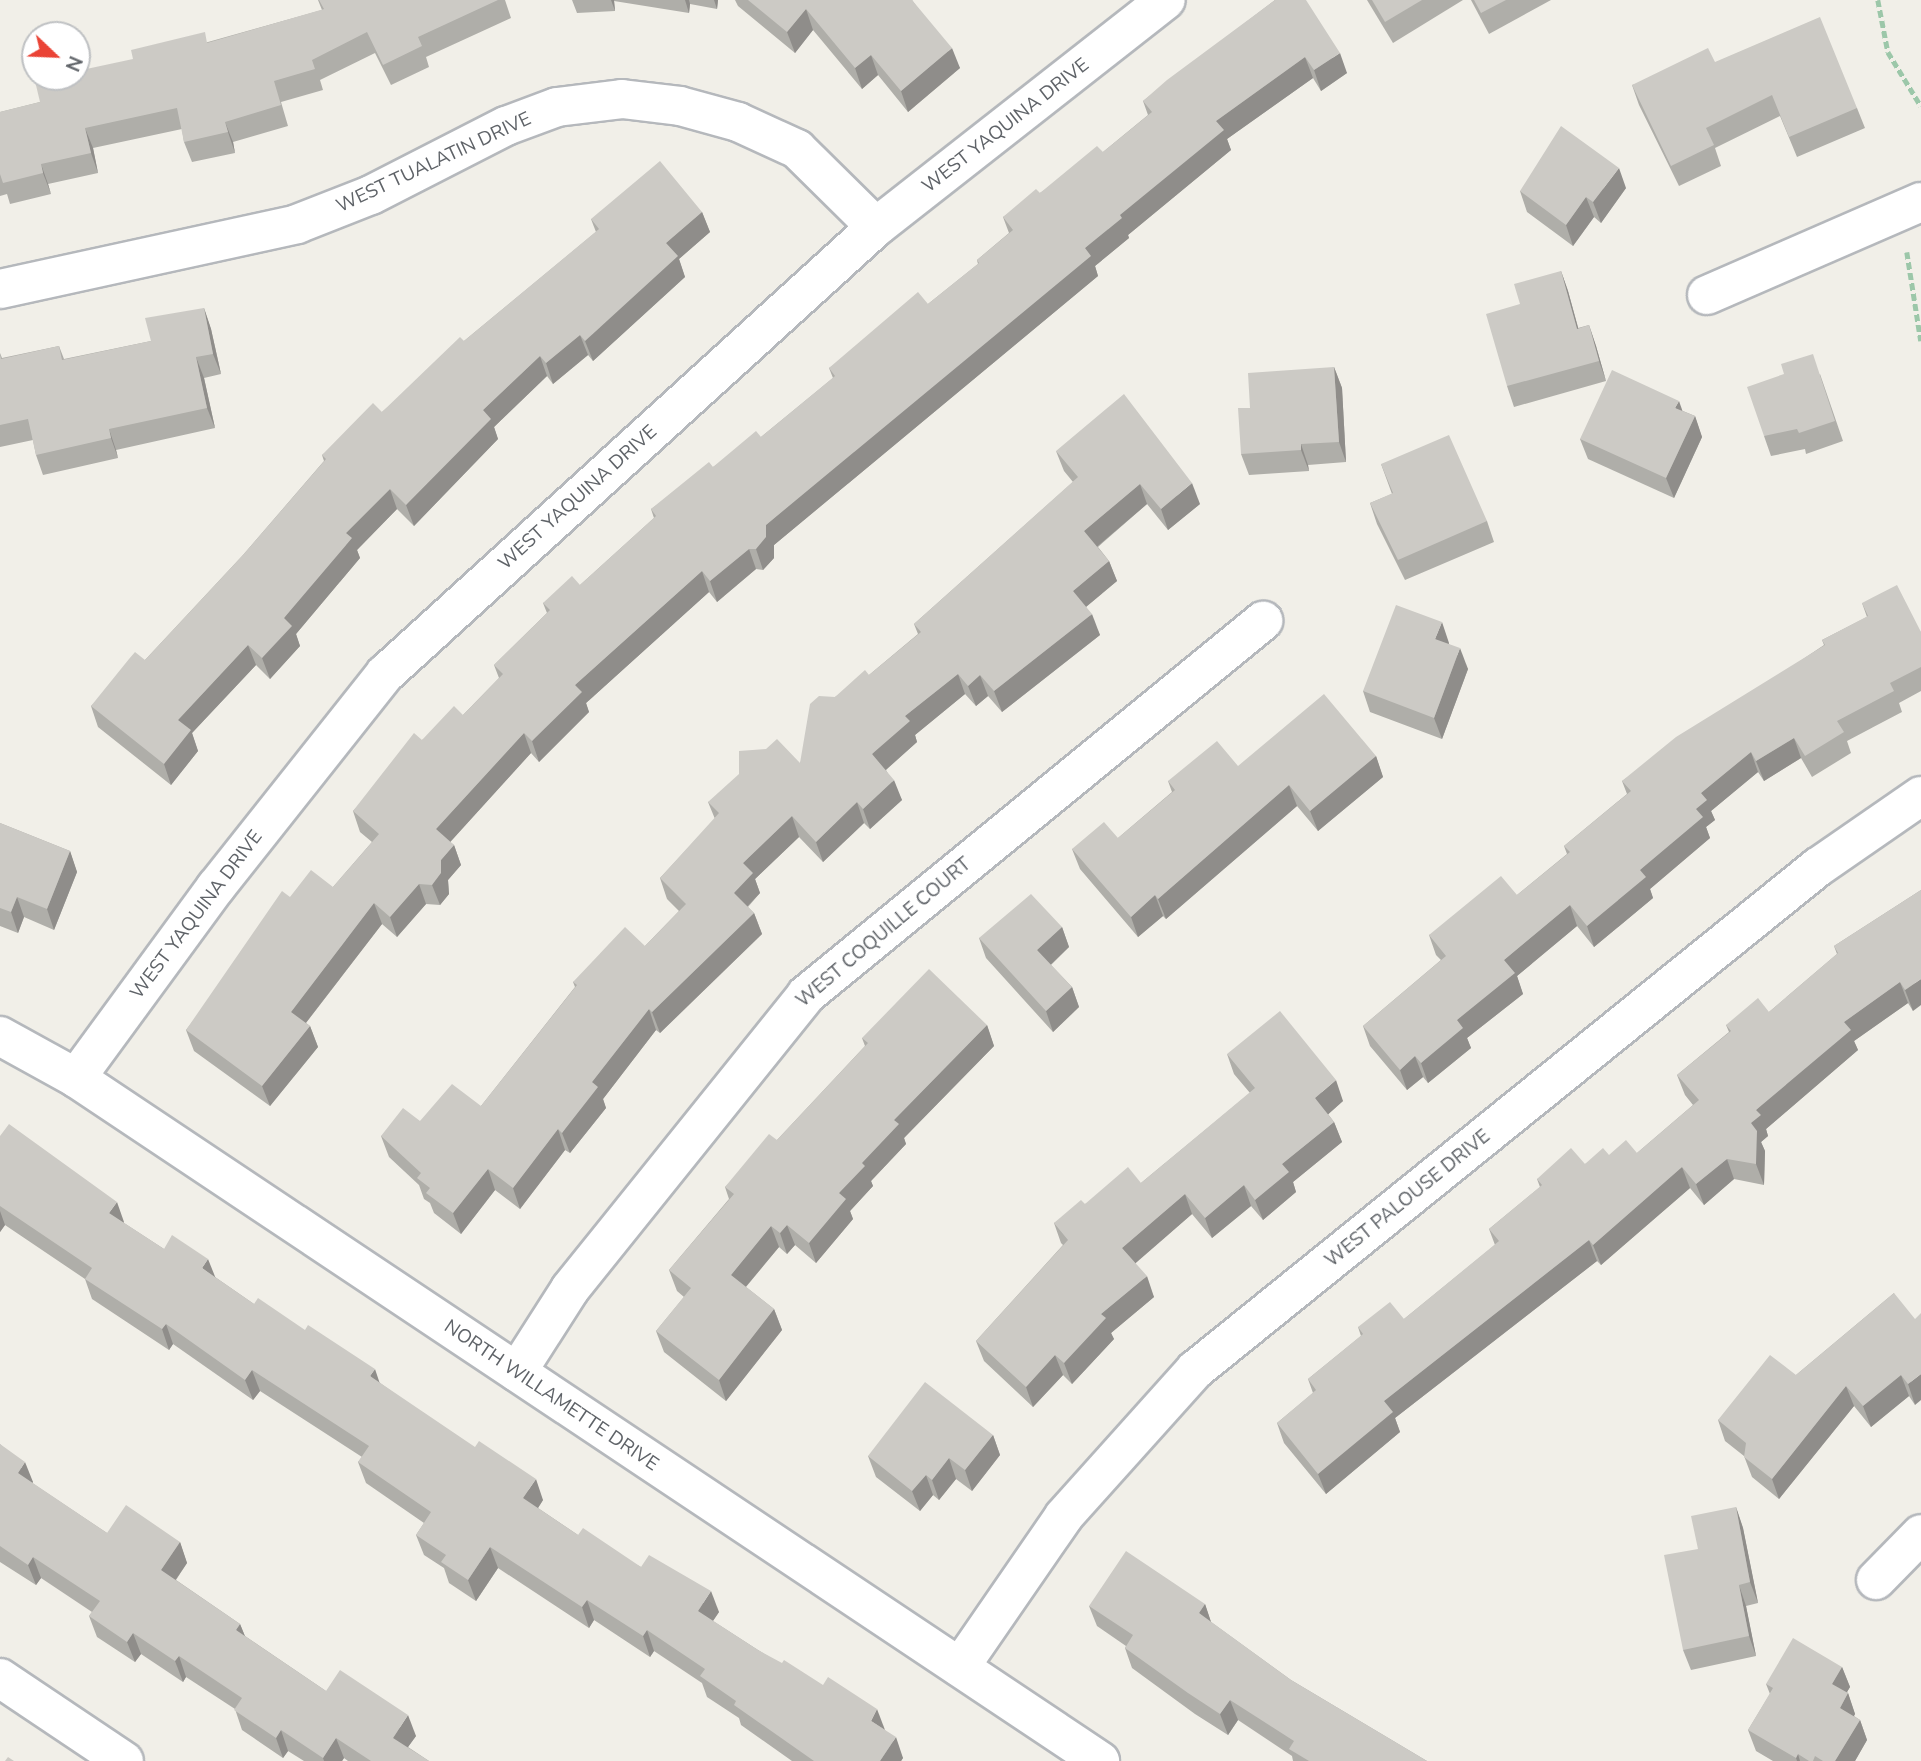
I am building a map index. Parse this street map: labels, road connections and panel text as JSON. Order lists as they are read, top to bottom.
{
  "streets": {
    "street": [
      "WEST YAQUINA DRIVE",
      "WEST TUALATIN DRIVE",
      "WEST COQUILLE COURT",
      "WEST PALOUSE DRIVE",
      "NORTH WILLAMETTE DRIVE"
    ]
  },
  "crossings": [
    ["WEST YAQUINA DRIVE", "WEST TUALATIN DRIVE"],
    ["WEST YAQUINA DRIVE", "NORTH WILLAMETTE DRIVE"],
    ["WEST COQUILLE COURT", "NORTH WILLAMETTE DRIVE"],
    ["WEST PALOUSE DRIVE", "NORTH WILLAMETTE DRIVE"]
  ],
  "north": "bottom right"
}
